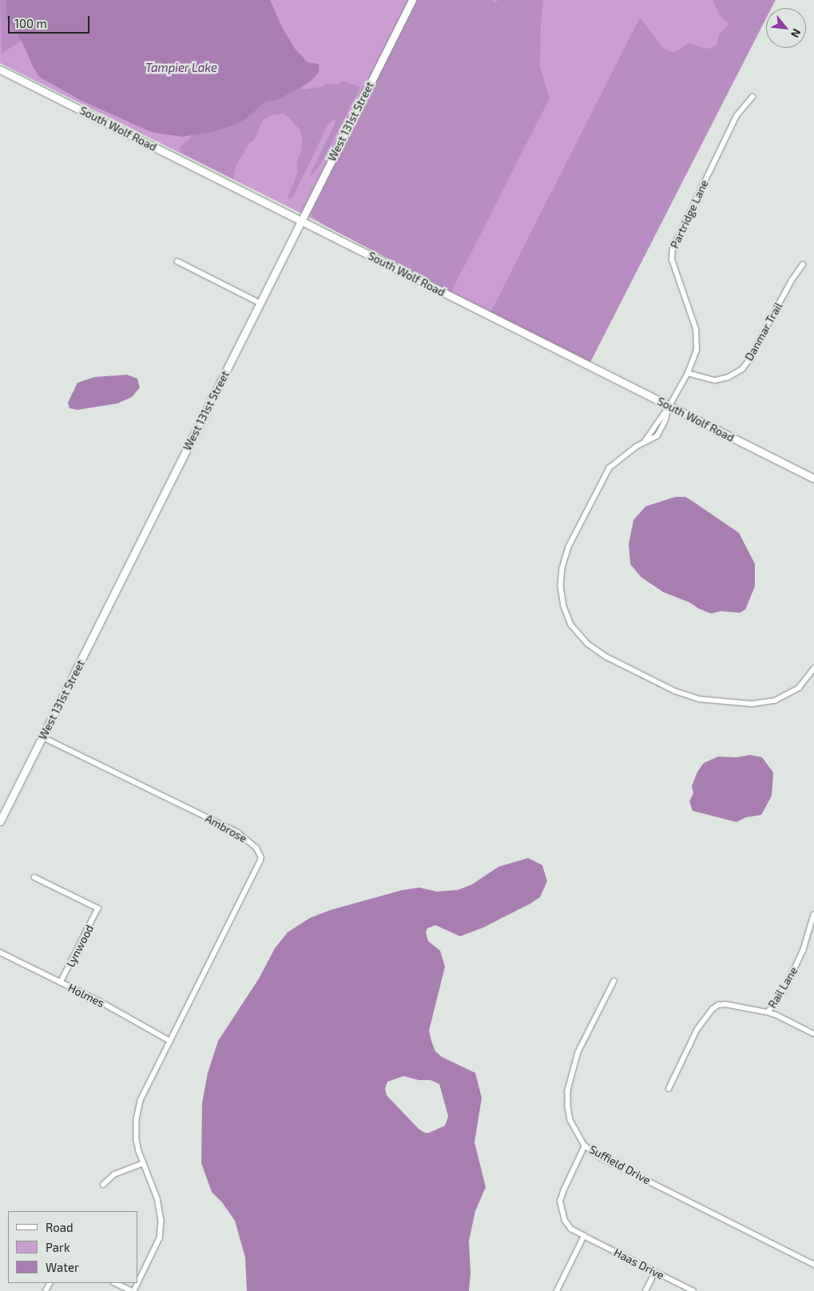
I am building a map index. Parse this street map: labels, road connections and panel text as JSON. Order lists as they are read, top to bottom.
{
  "streets": {
    "street": [
      "West 131st Street",
      "South Wolf Road",
      "Partridge Lane",
      "Danmar Trail",
      "Ambrose",
      "Lynwood",
      "Rail Lane",
      "Holmes",
      "Suffield Drive",
      "Haas Drive"
    ]
  },
  "crossings": [
    ["West 131st Street", "South Wolf Road"],
    ["West 131st Street", "Ambrose"],
    ["South Wolf Road", "Partridge Lane"],
    ["Partridge Lane", "Danmar Trail"],
    ["Ambrose", "Holmes"],
    ["Lynwood", "Holmes"],
    ["Suffield Drive", "Haas Drive"]
  ],
  "water": ["Tampier Lake"],
  "legend": ["Road", "Park", "Water"],
  "scale_bar": "100 m",
  "north": "bottom right"
}
